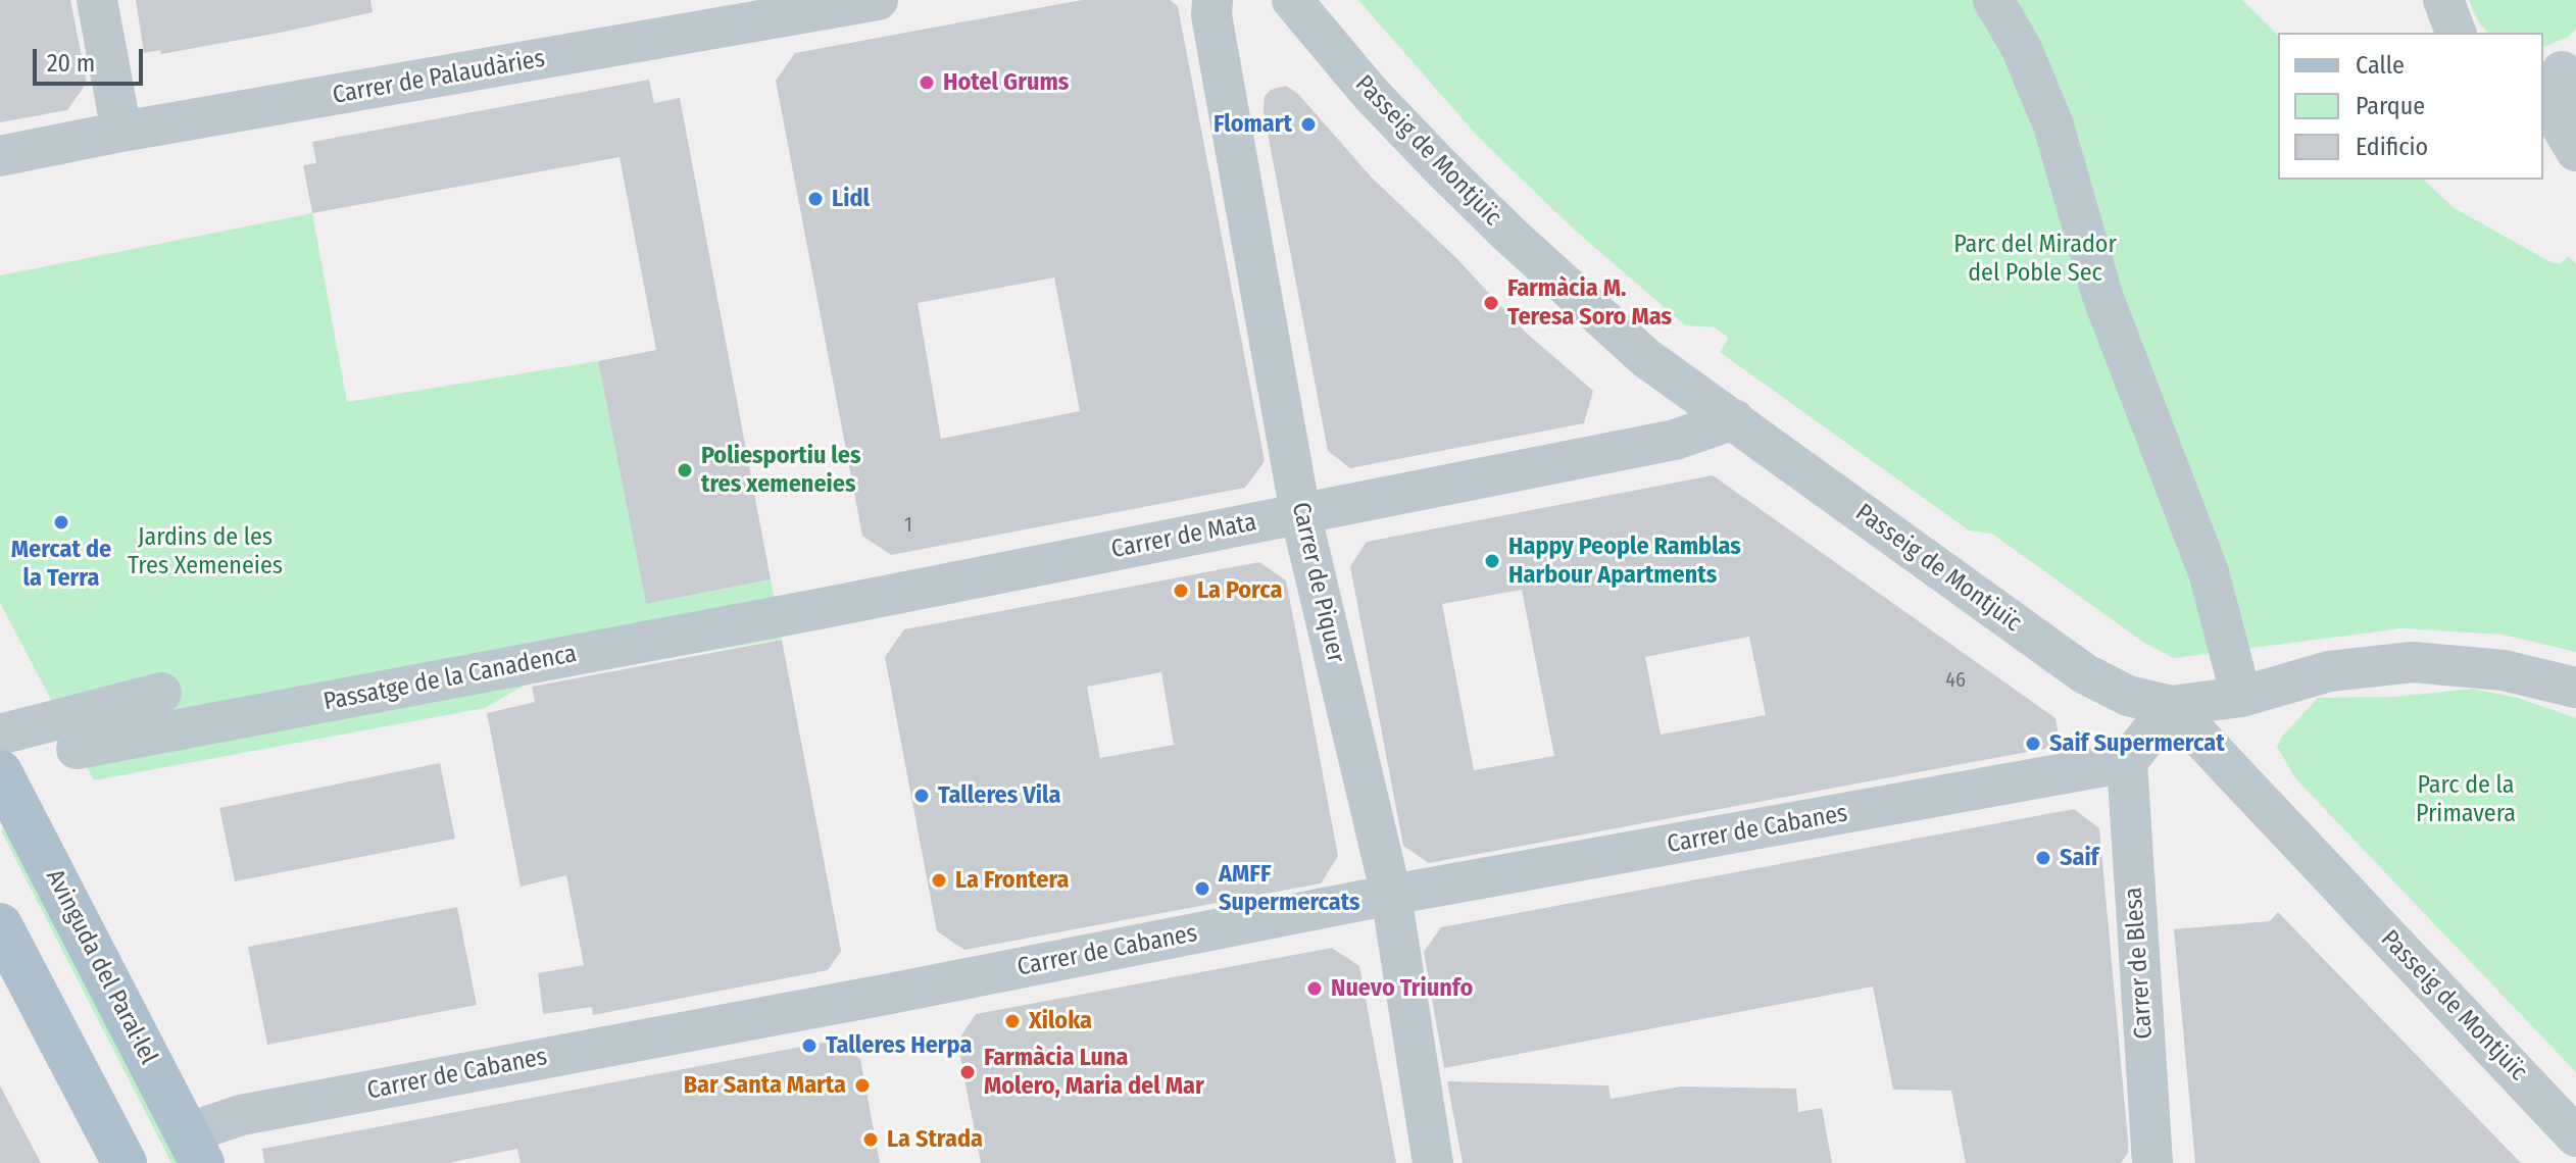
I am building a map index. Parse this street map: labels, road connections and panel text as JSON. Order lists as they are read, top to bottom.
{
  "streets": {
    "main road": ["Avinguda del Paral·lel"],
    "street": [
      "Carrer de Palaudàries",
      "Passeig de Montjuïc",
      "Carrer de Mata",
      "Carrer de Piquer",
      "Passatge de la Canadenca",
      "Carrer de Cabanes",
      "Carrer de Blesa"
    ]
  },
  "crossings": [
    ["Passeig de Montjuïc", "Carrer de Mata"],
    ["Carrer de Mata", "Carrer de Piquer"],
    ["Carrer de Mata", "Passatge de la Canadenca"],
    ["Carrer de Piquer", "Carrer de Cabanes"],
    ["Carrer de Cabanes", "Carrer de Blesa"],
    ["Carrer de Cabanes", "Avinguda del Paral·lel"]
  ],
  "parks": ["Parc del Mirador del Poble Sec", "Jardins de les Tres Xemeneies", "Parc de la Primavera"],
  "places": [
    "Hotel Grums",
    "Flomart",
    "Lidl",
    "Farmàcia M. Teresa Soro Mas",
    "Poliesportiu les tres xemeneies",
    "Mercat de la Terra",
    "Happy People Ramblas Harbour Apartments",
    "La Porca",
    "Saif Supermercat",
    "Talleres Vila",
    "Saif",
    "La Frontera",
    "AMFF Supermercats",
    "Nuevo Triunfo",
    "Xiloka",
    "Talleres Herpa",
    "Farmàcia Luna Molero, Maria del Mar",
    "Bar Santa Marta",
    "La Strada"
  ],
  "house_numbers": ["1", "46"],
  "legend": ["Calle", "Parque", "Edificio"],
  "scale_bar": "20 m"
}
